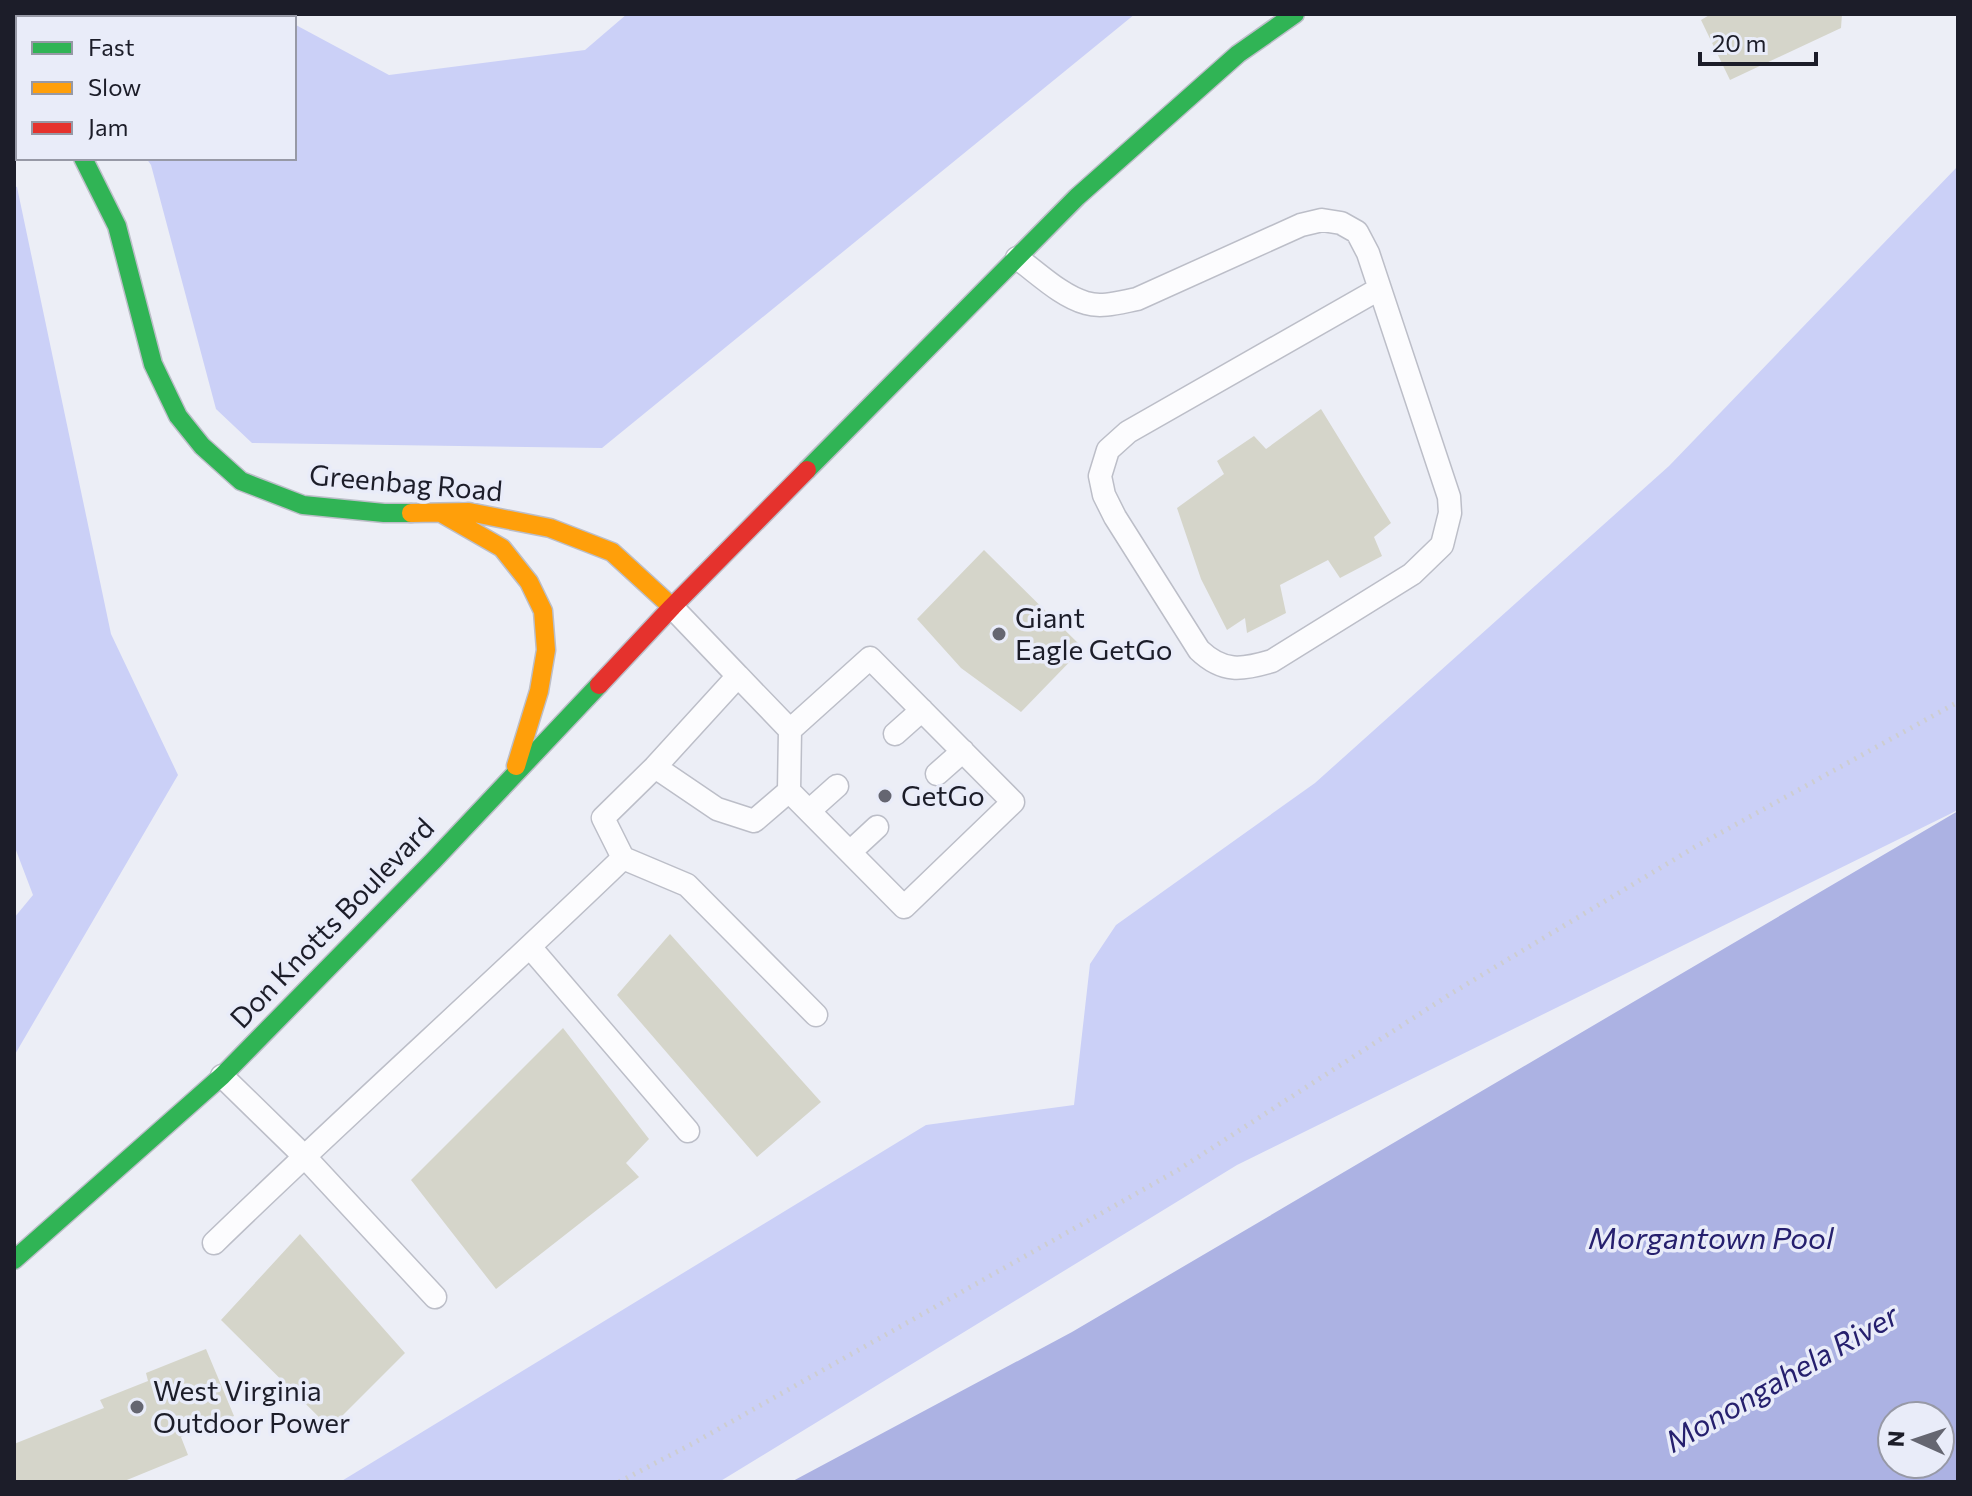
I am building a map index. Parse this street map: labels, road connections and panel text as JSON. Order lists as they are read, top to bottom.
{
  "streets": {
    "main road": ["Greenbag Road", "Don Knotts Boulevard"]
  },
  "crossings": [
    ["Greenbag Road", "Don Knotts Boulevard"]
  ],
  "water": ["Morgantown Pool", "Monongahela River"],
  "places": ["Giant Eagle GetGo", "GetGo", "West Virginia Outdoor Power"],
  "legend": ["Fast", "Slow", "Jam"],
  "scale_bar": "20 m",
  "north": "left"
}
